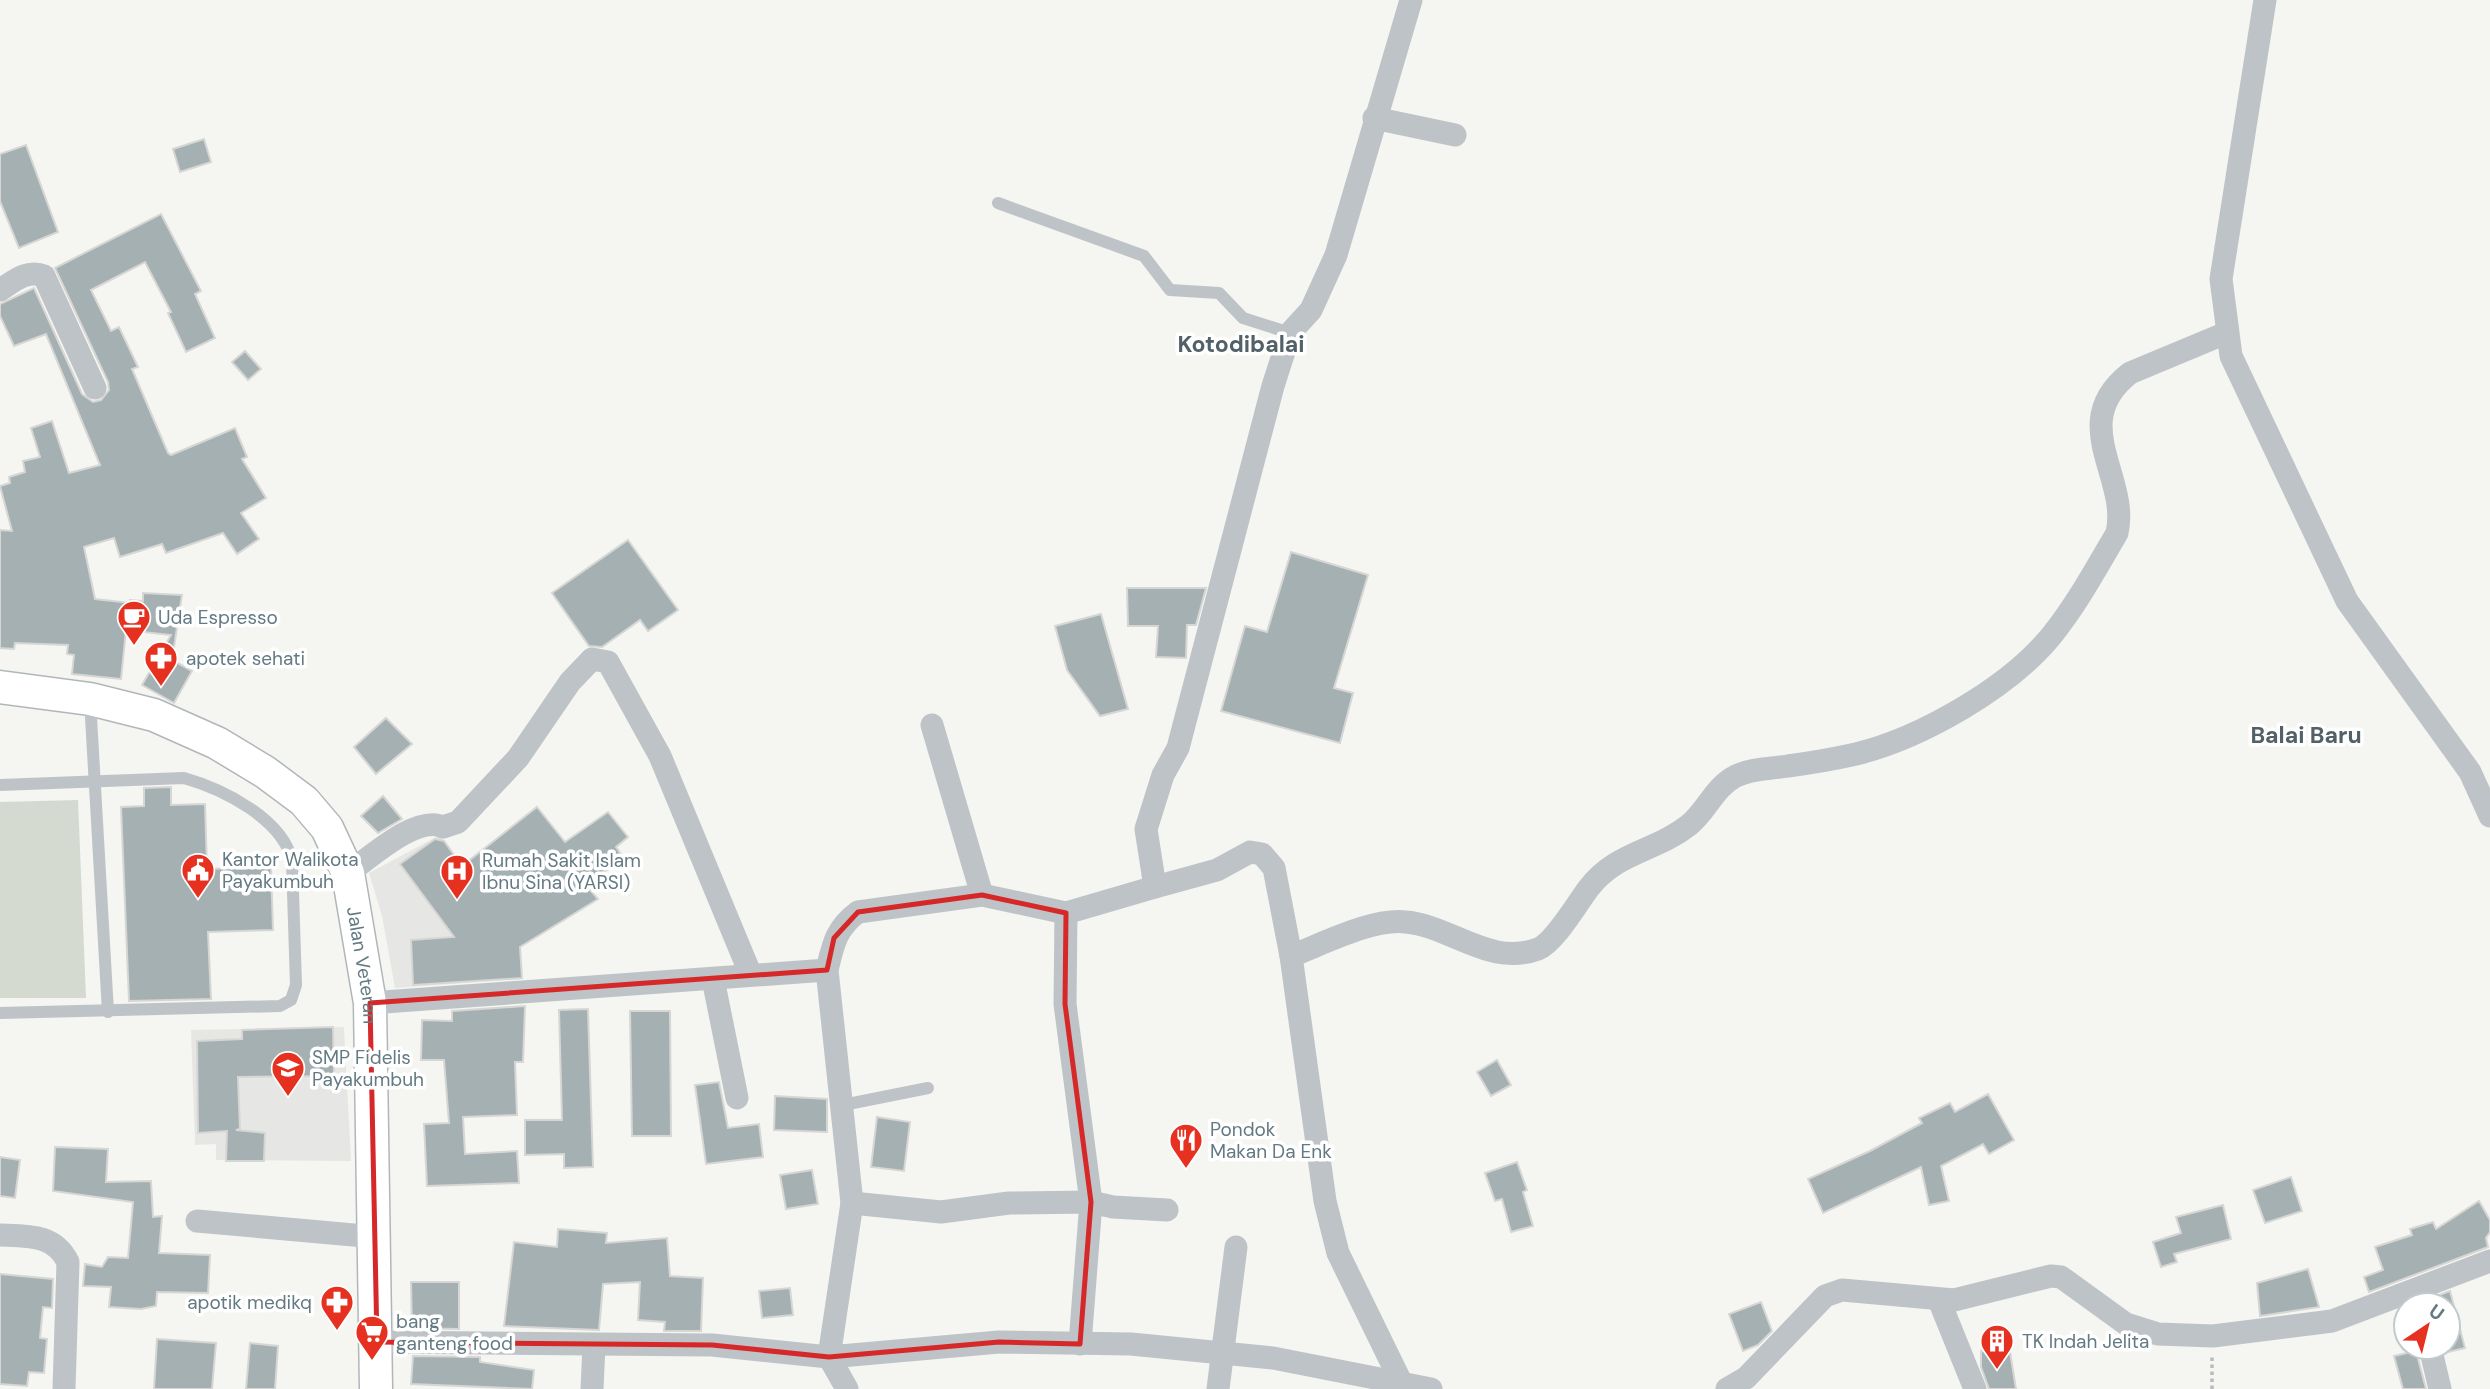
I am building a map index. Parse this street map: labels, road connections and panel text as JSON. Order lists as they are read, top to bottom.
{
  "streets": {
    "main road": ["Jalan Veteran"]
  },
  "districts": ["Kotodibalai", "Balai Baru"],
  "places": {
    "cafe": ["Uda Espresso"],
    "pharmacy": ["apotek sehati", "apotik medikq"],
    "public building": ["Kantor Walikota Payakumbuh"],
    "hospital": ["Rumah Sakit Islam Ibnu Sina (YARSI)"],
    "school or university": ["SMP Fidelis Payakumbuh"],
    "restaurant": ["Pondok Makan Da Enk"],
    "supermarket": ["bang ganteng food"],
    "building": ["TK Indah Jelita"]
  },
  "north": "top right"
}
